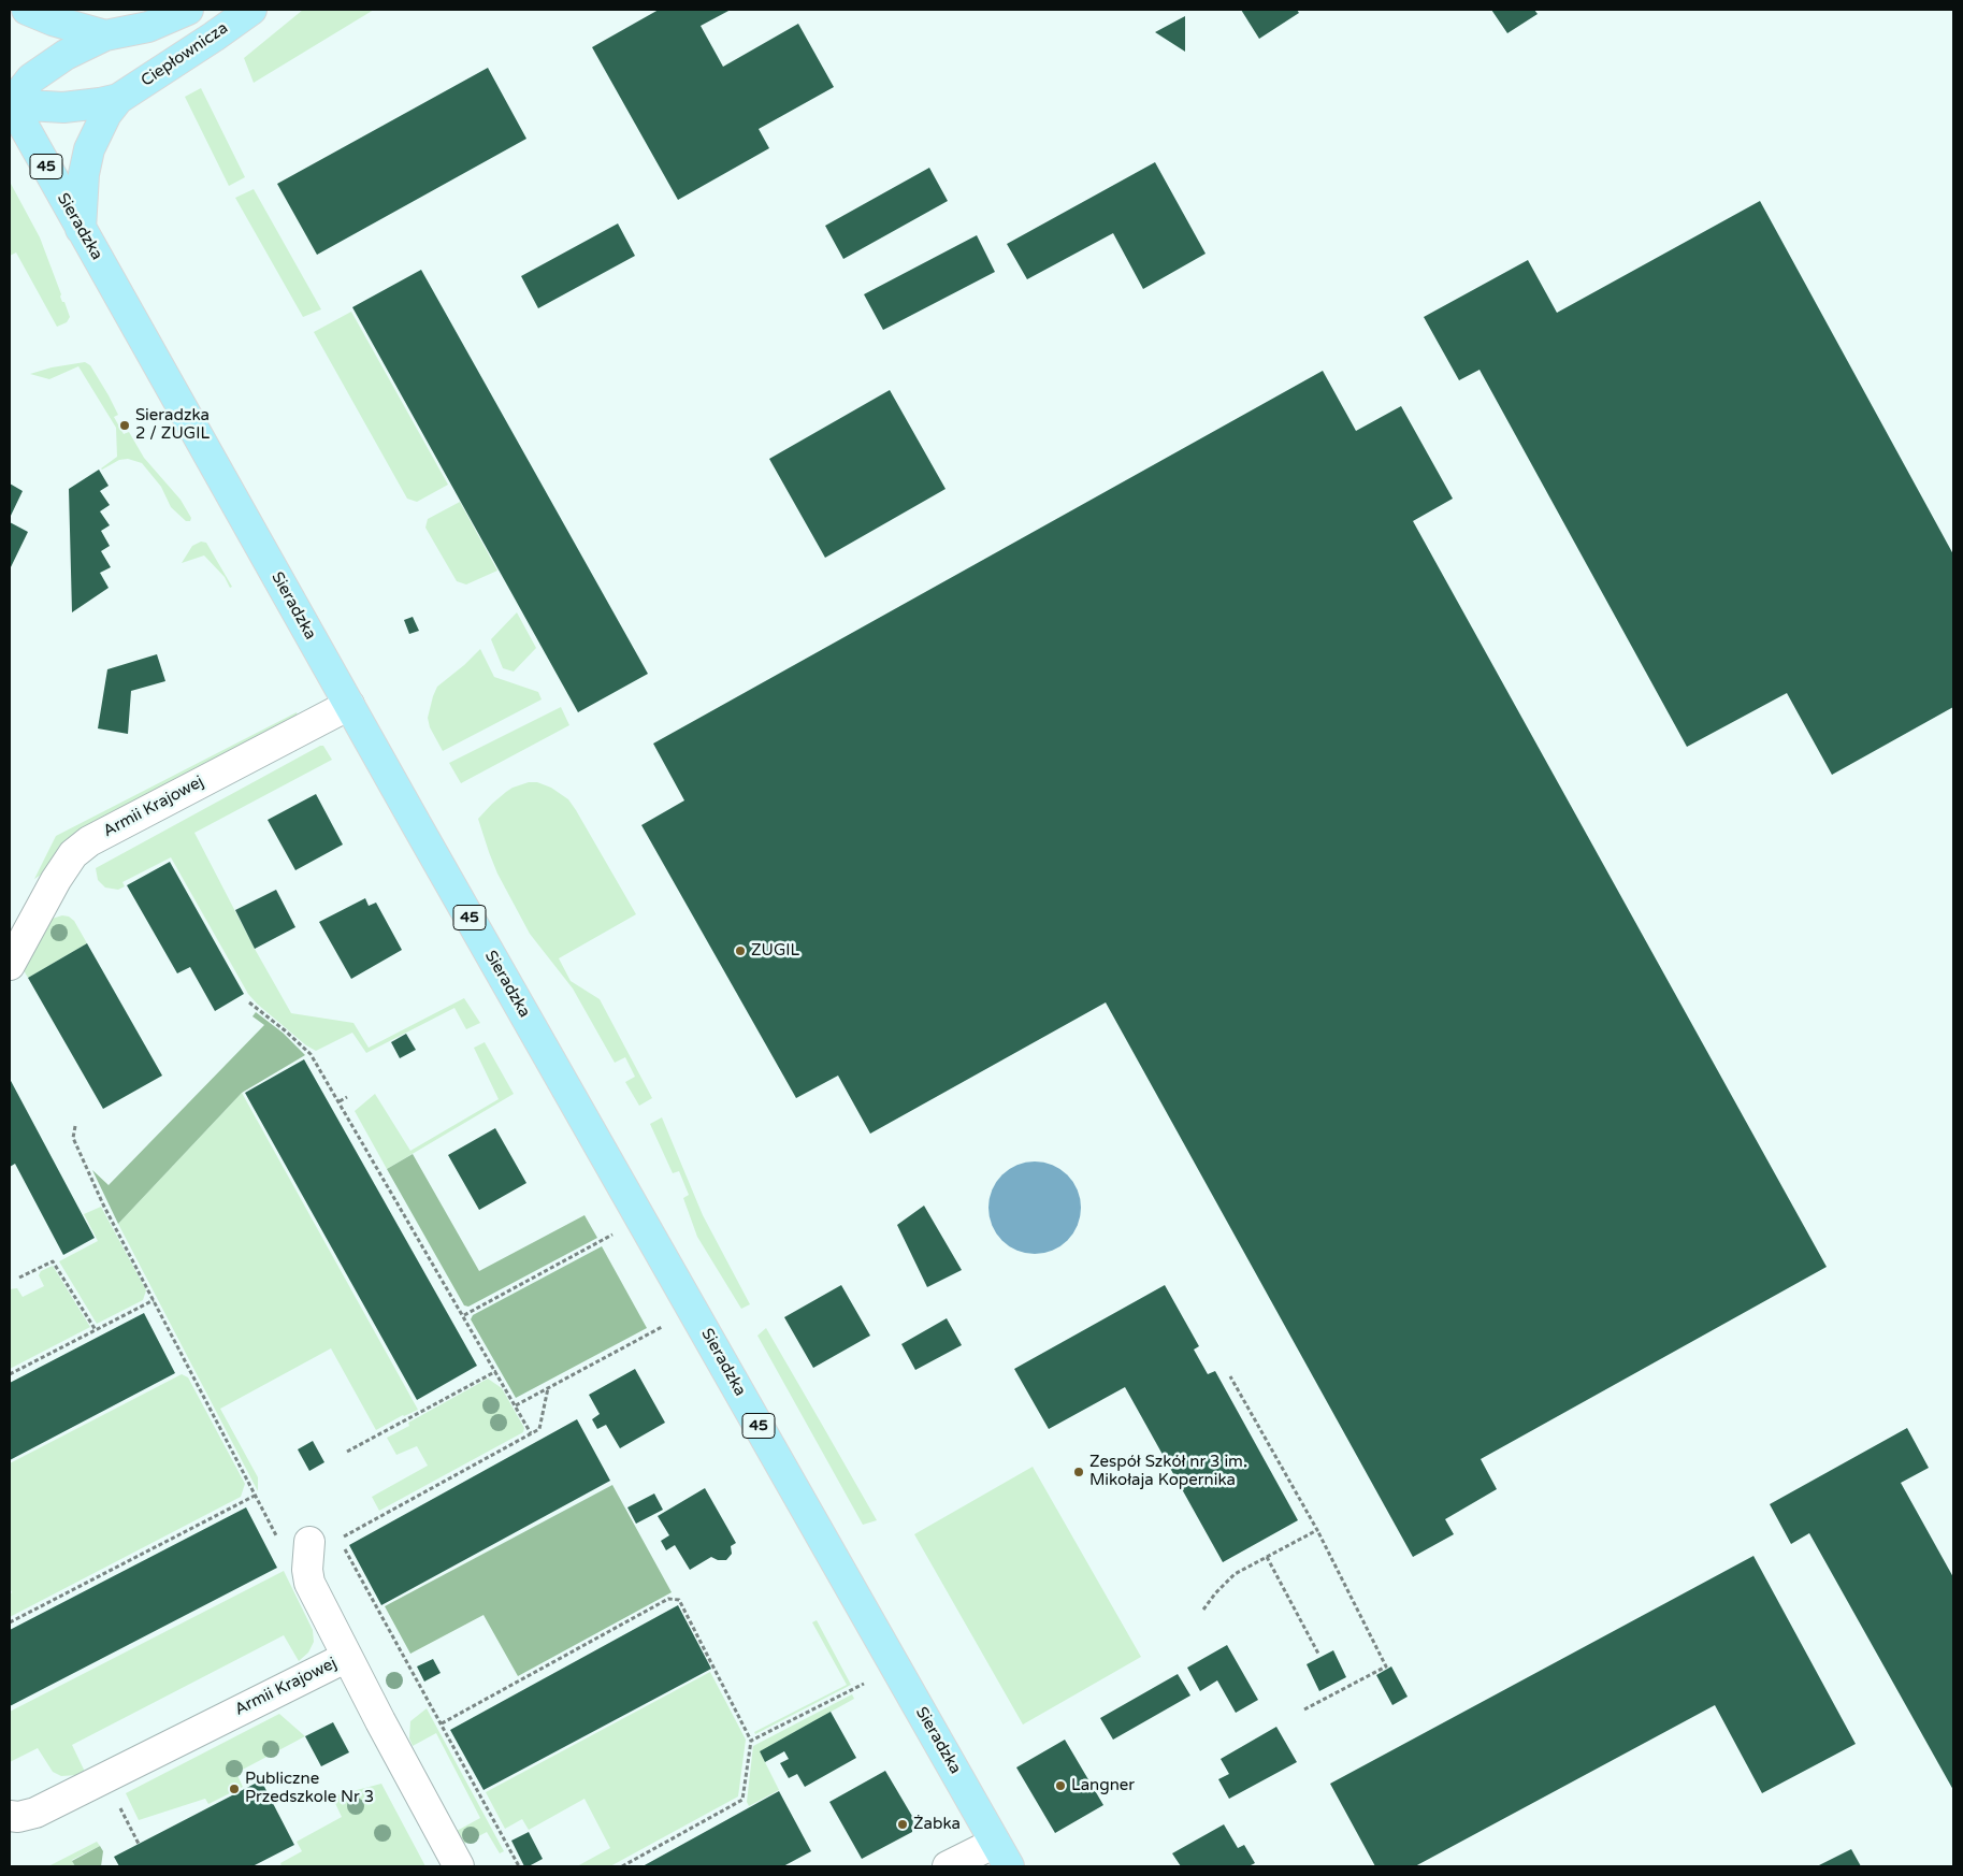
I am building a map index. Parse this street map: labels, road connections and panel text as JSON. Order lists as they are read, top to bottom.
{
  "streets": {
    "main road": ["Ciepłownicza", "45", "Sieradzka"],
    "street": ["Armii Krajowej"]
  },
  "crossings": [
    ["Ciepłownicza", "Sieradzka"],
    ["Sieradzka", "Armii Krajowej"]
  ],
  "places": [
    "Sieradzka 2 / ZUGIL",
    "ZUGIL",
    "Zespół Szkół nr 3 im. Mikołaja Kopernika",
    "Langner",
    "Publiczne Przedszkole Nr 3",
    "Żabka"
  ]
}
